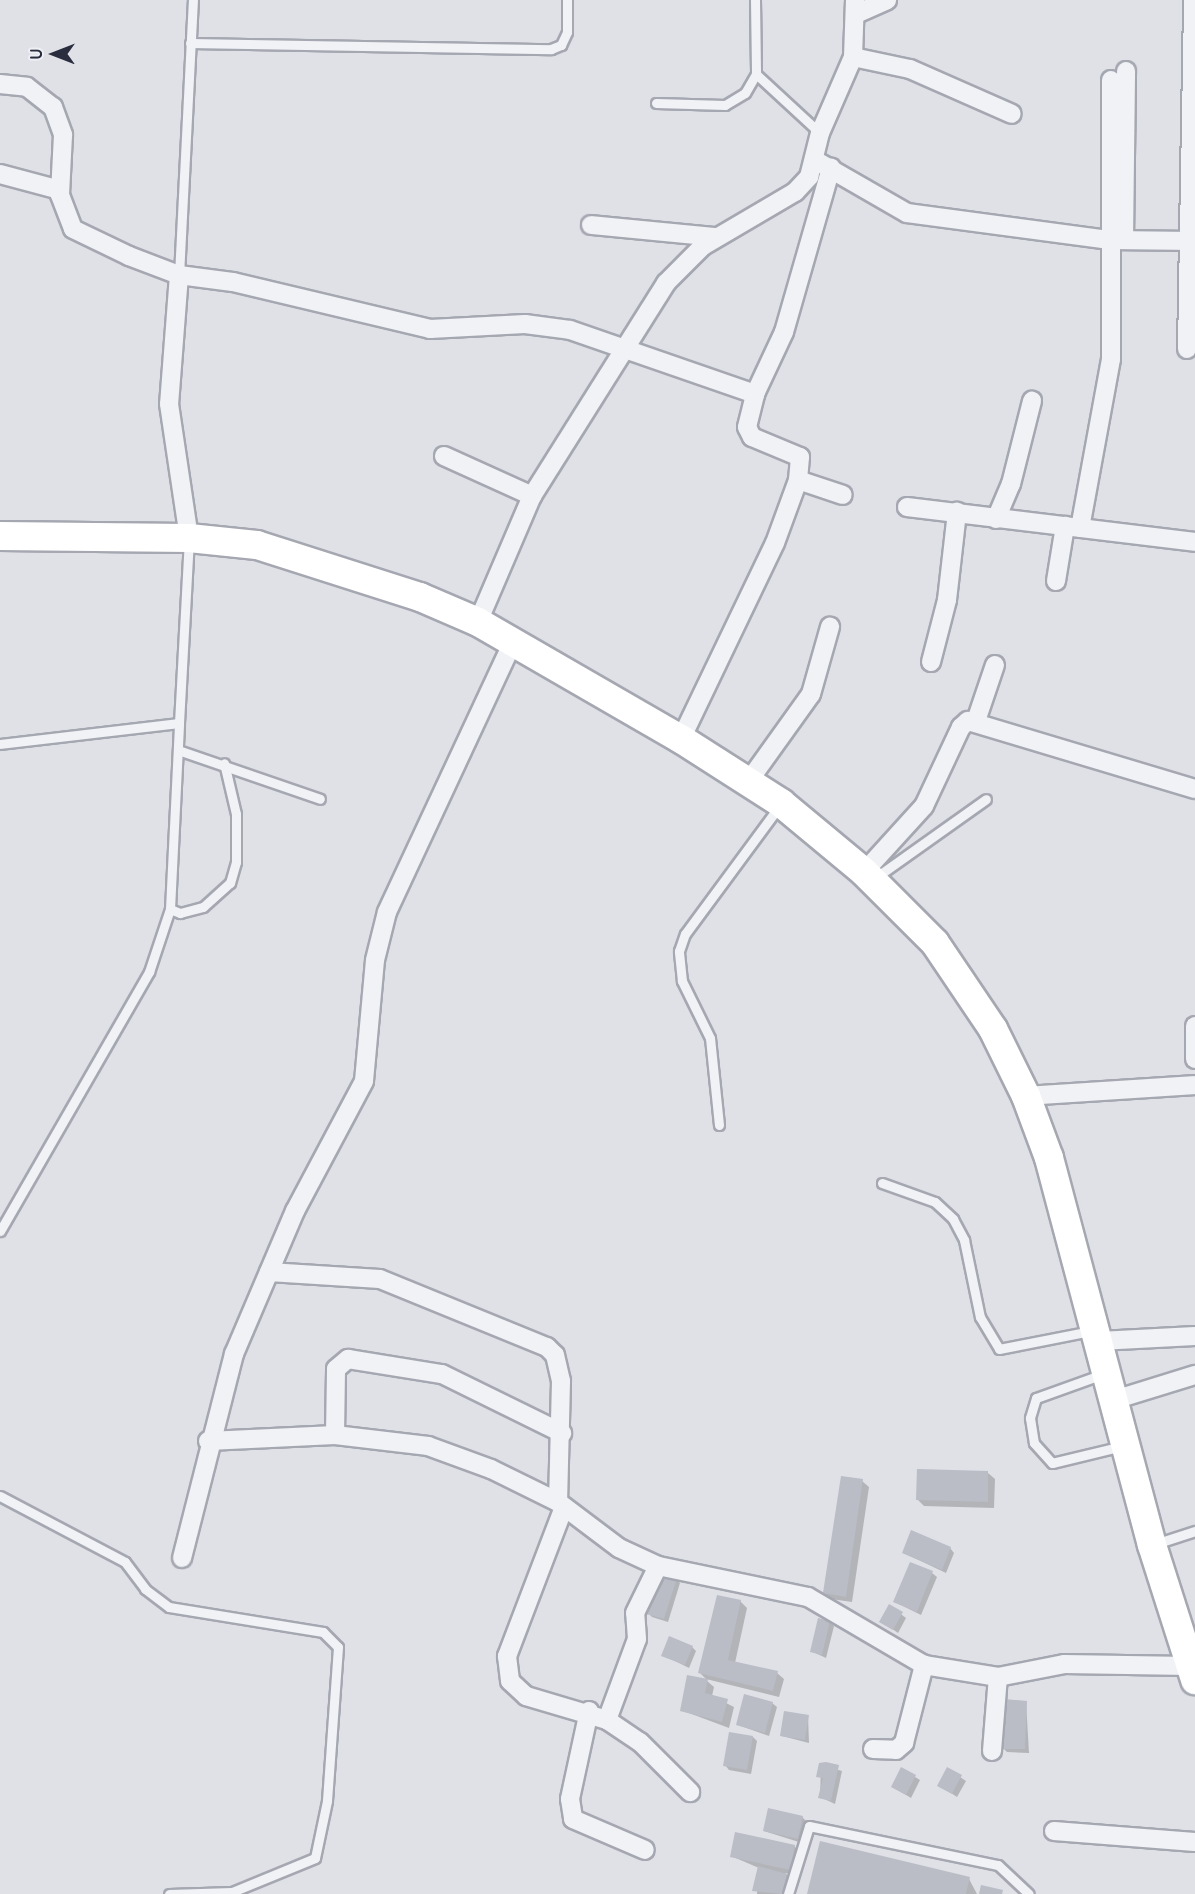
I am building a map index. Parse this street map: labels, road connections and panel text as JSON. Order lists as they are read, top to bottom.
{
  "north": "left"
}
